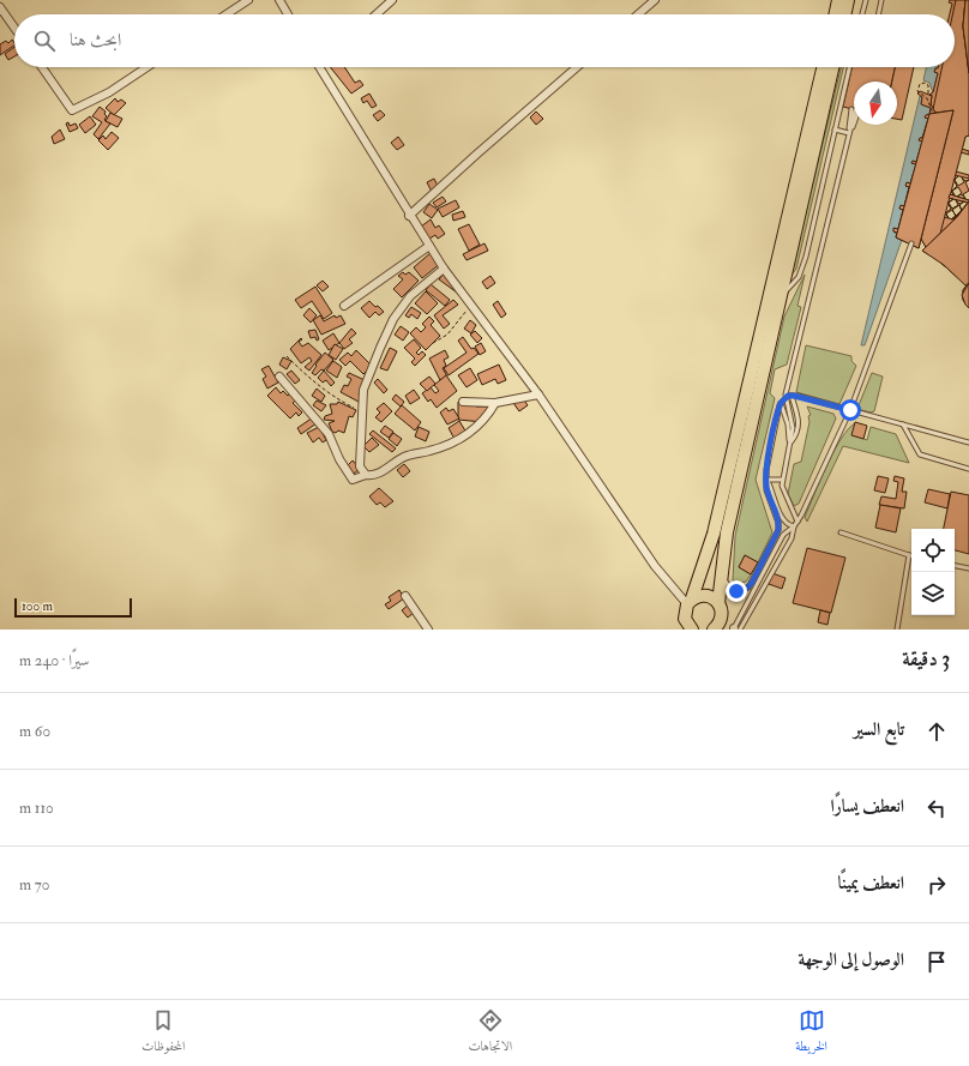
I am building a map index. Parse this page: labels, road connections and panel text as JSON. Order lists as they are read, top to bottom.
{
  "scale_bar": "100 m",
  "north": "bottom",
  "page": {
    "search": "ابحث هنا",
    "scale": "100 m",
    "heading": ["3 دقيقة", "سيرًا · 240 m"],
    "list": [
      ["تابع السير", "60 m"],
      ["انعطف يسارًا", "110 m"],
      ["انعطف يمينًا", "70 m"],
      "الوصول إلى الوجهة"
    ],
    "nav": ["الخريطة", "الاتجاهات", "المحفوظات"]
  }
}
